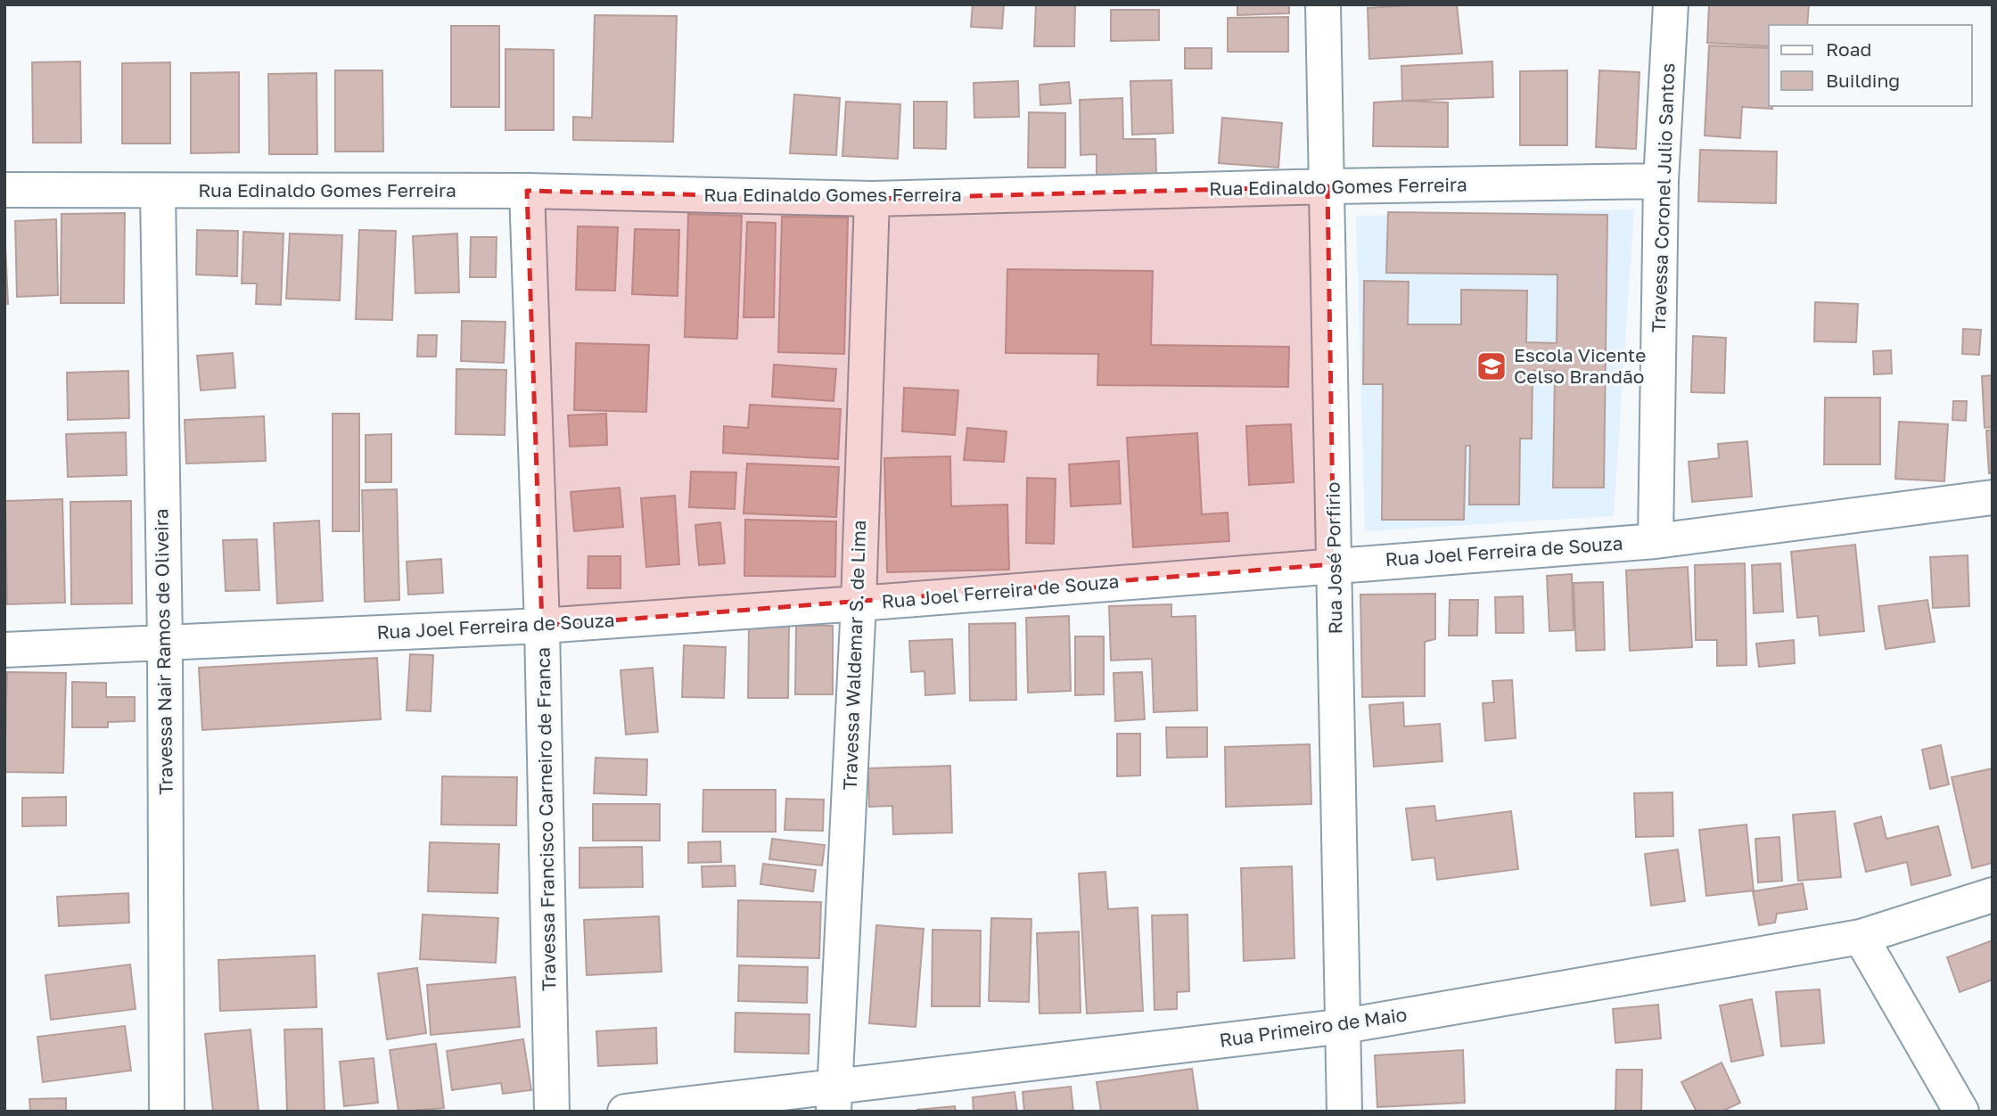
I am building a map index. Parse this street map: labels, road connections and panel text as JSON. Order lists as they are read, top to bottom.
{
  "streets": {
    "street": [
      "Rua Edinaldo Gomes Ferreira",
      "Travessa Coronel Julio Santos",
      "Rua Joel Ferreira de Souza",
      "Rua José Porfirio",
      "Travessa Nair Ramos de Oliveira",
      "Travessa Waldemar S. de Lima",
      "Travessa Francisco Carneiro de Franca",
      "Rua Primeiro de Maio"
    ]
  },
  "crossings": [
    ["Rua Edinaldo Gomes Ferreira", "Travessa Coronel Julio Santos"],
    ["Rua Edinaldo Gomes Ferreira", "Rua José Porfirio"],
    ["Rua Edinaldo Gomes Ferreira", "Travessa Nair Ramos de Oliveira"],
    ["Rua Edinaldo Gomes Ferreira", "Travessa Waldemar S. de Lima"],
    ["Rua Edinaldo Gomes Ferreira", "Travessa Francisco Carneiro de Franca"],
    ["Travessa Coronel Julio Santos", "Rua Joel Ferreira de Souza"],
    ["Rua Joel Ferreira de Souza", "Rua José Porfirio"],
    ["Rua Joel Ferreira de Souza", "Travessa Nair Ramos de Oliveira"],
    ["Rua Joel Ferreira de Souza", "Travessa Waldemar S. de Lima"],
    ["Rua Joel Ferreira de Souza", "Travessa Francisco Carneiro de Franca"],
    ["Rua José Porfirio", "Rua Primeiro de Maio"],
    ["Travessa Waldemar S. de Lima", "Rua Primeiro de Maio"]
  ],
  "places": {
    "school or university": ["Escola Vicente Celso Brandão"]
  },
  "legend": ["Road", "Building"]
}
